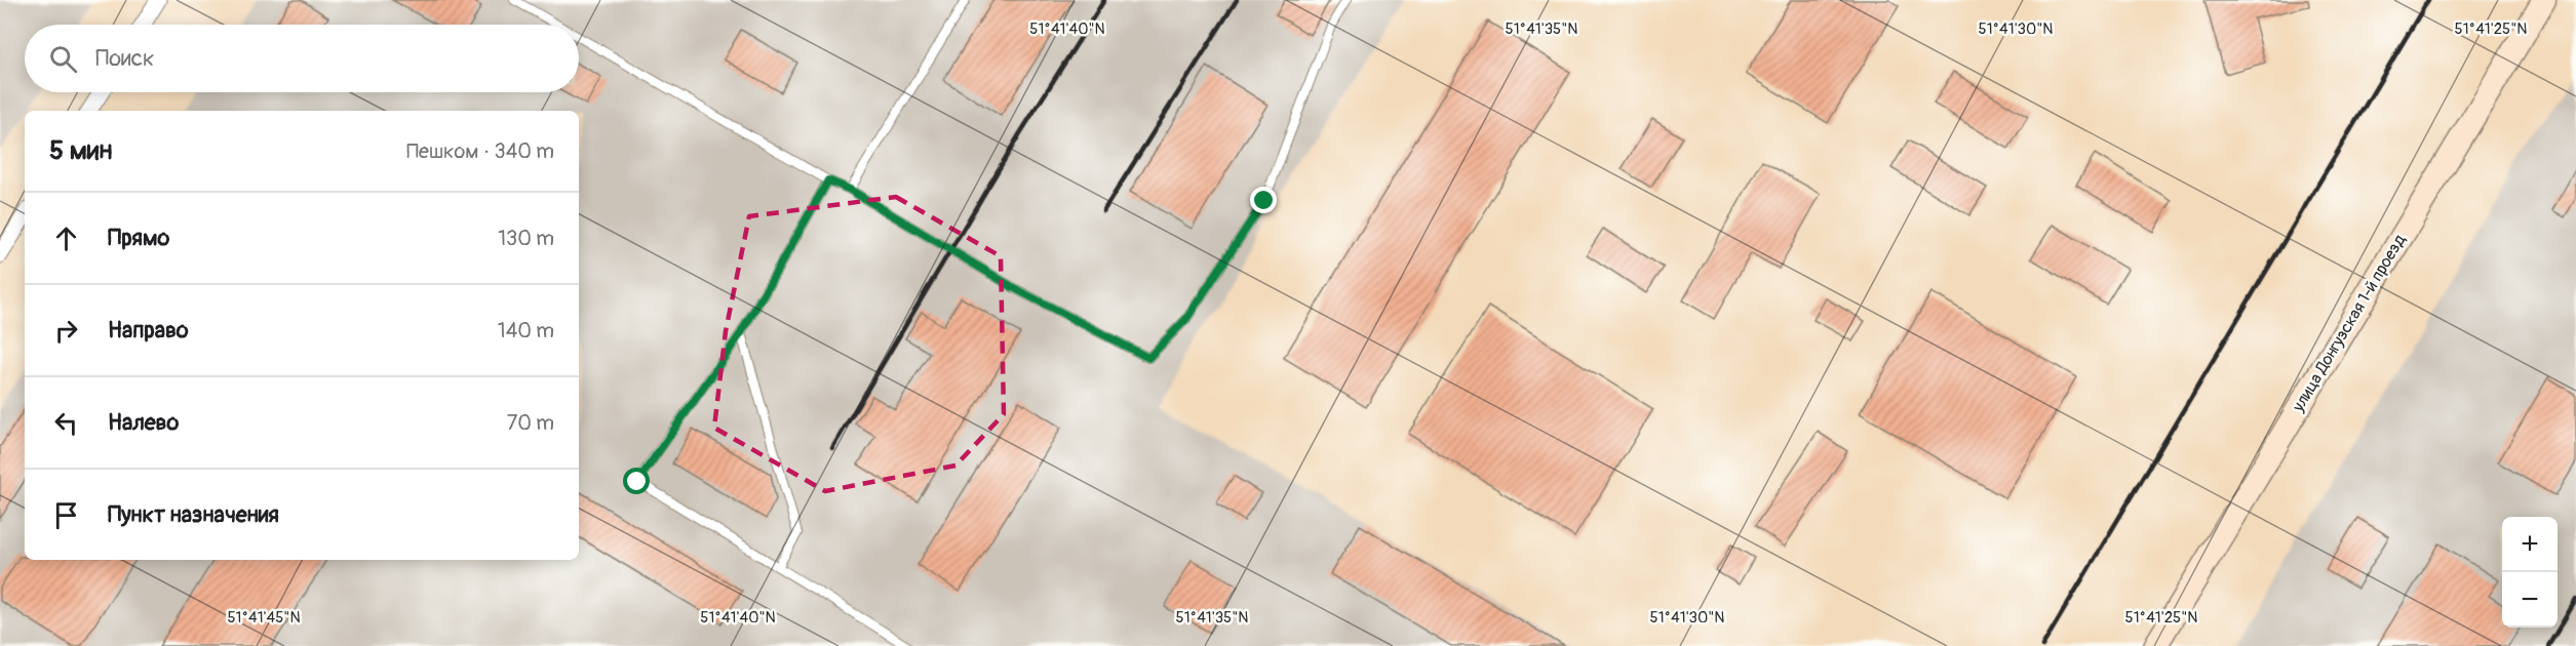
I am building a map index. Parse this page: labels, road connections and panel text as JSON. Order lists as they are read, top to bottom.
{
  "streets": {
    "street": ["улица Донгузская 1-й проезд"]
  },
  "page": {
    "search": "Поиск",
    "heading": ["5 мин", "Пешком · 340 m"],
    "list": [
      ["Прямо", "130 m"],
      ["Направо", "140 m"],
      ["Налево", "70 m"],
      "Пункт назначения"
    ],
    "map_buttons": ["+", "−"]
  },
  "coordinates": [
    "51°41'25\"N",
    "51°41'40\"N",
    "51°41'35\"N",
    "51°41'30\"N",
    "51°41'45\"N"
  ]
}
